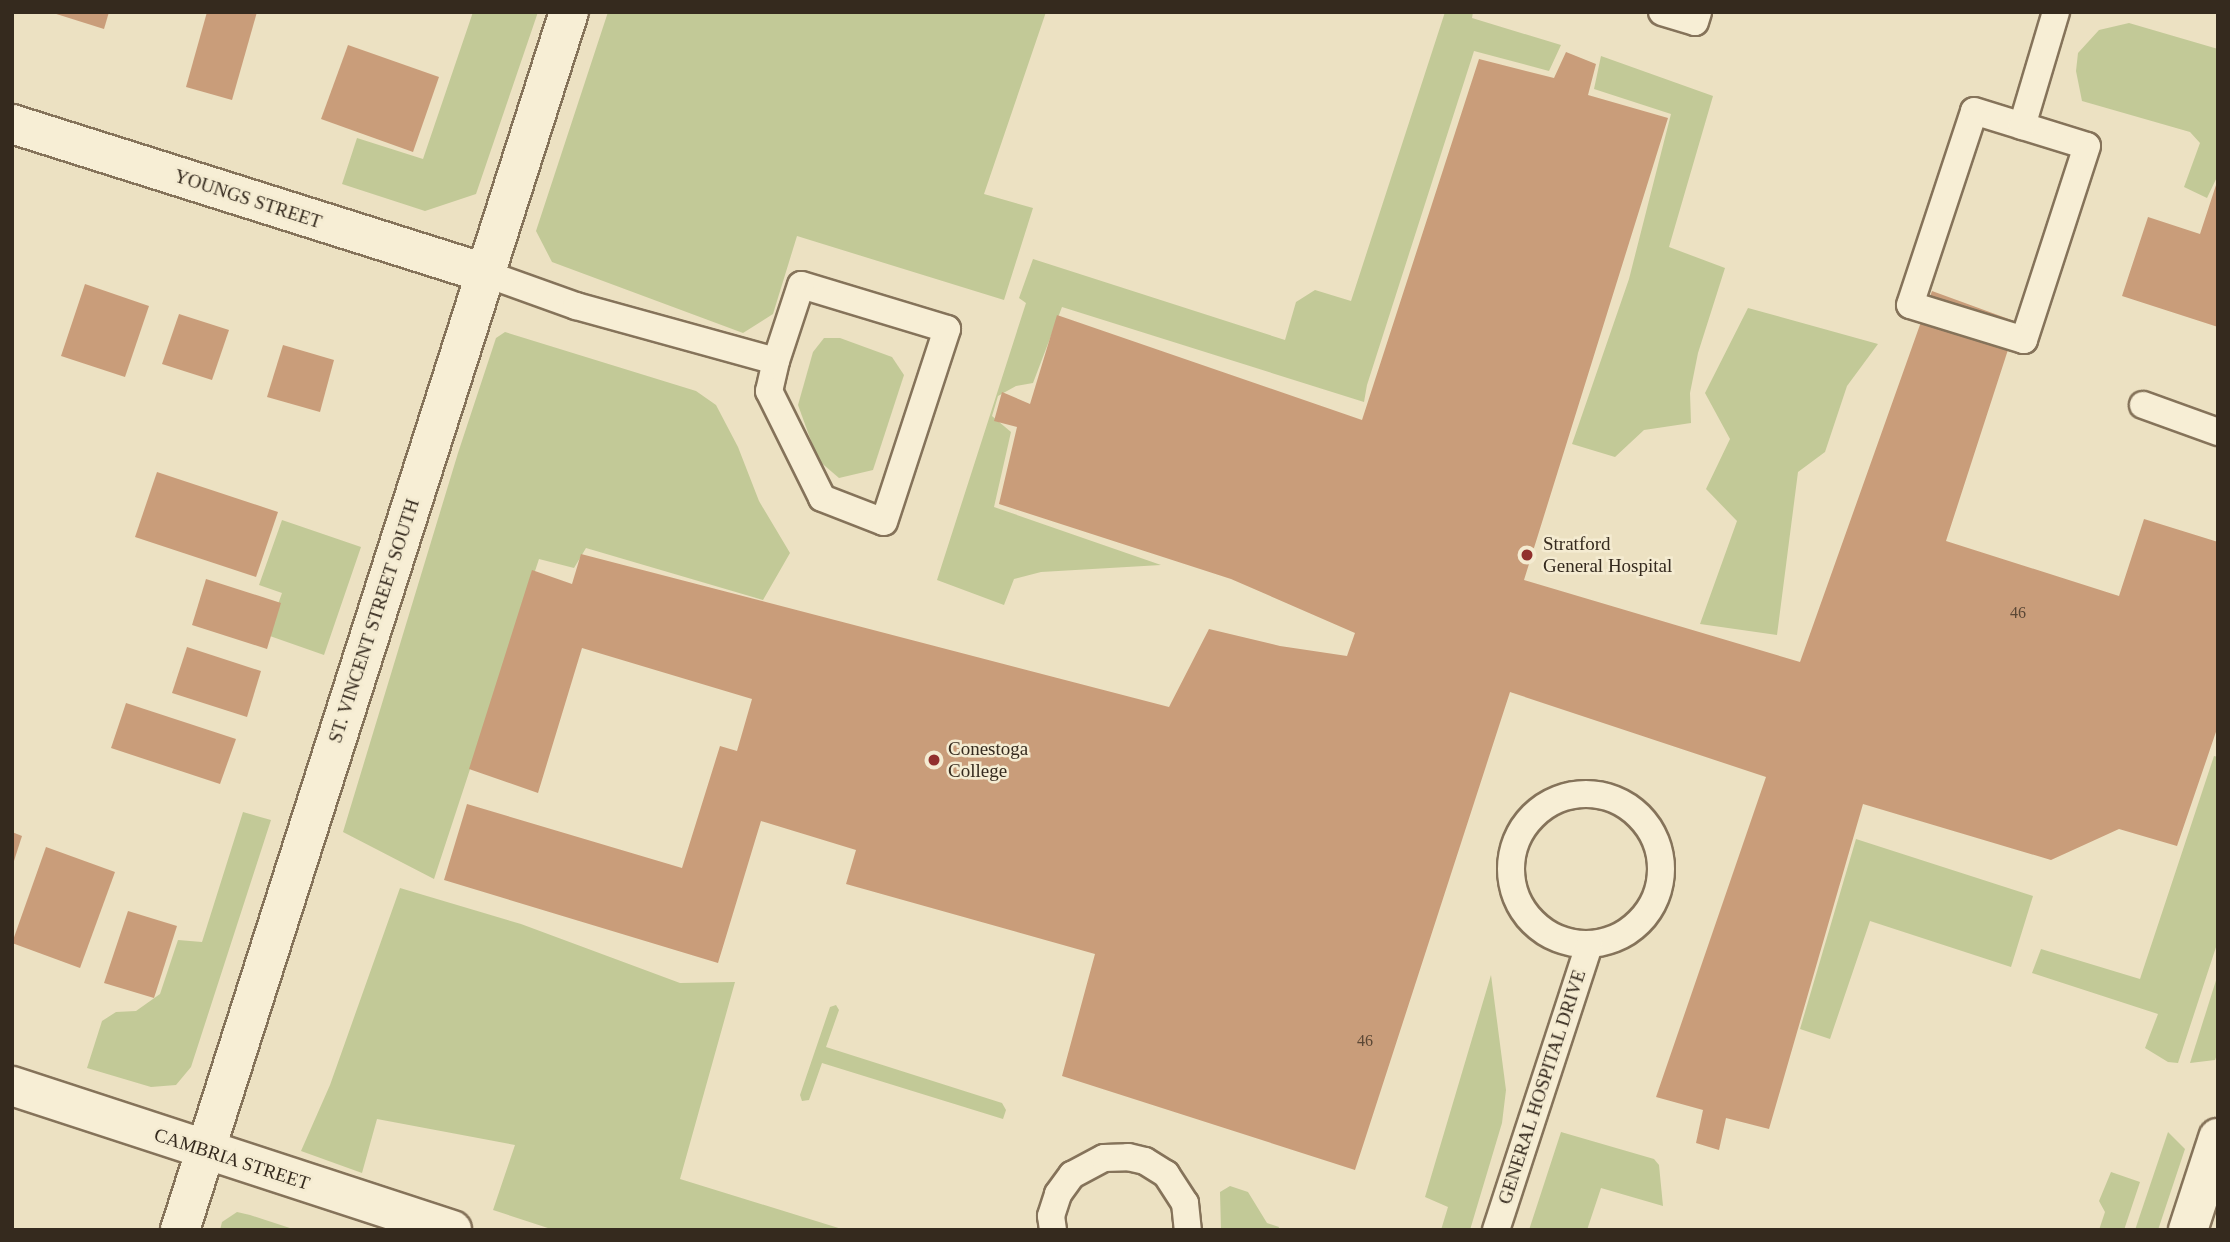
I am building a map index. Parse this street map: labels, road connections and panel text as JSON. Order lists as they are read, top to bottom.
{
  "streets": {
    "street": ["YOUNGS STREET", "ST. VINCENT STREET SOUTH", "CAMBRIA STREET"],
    "lane": ["GENERAL HOSPITAL DRIVE"]
  },
  "crossings": [
    ["YOUNGS STREET", "ST. VINCENT STREET SOUTH"],
    ["ST. VINCENT STREET SOUTH", "CAMBRIA STREET"]
  ],
  "places": ["Stratford General Hospital", "Conestoga College"],
  "house_numbers": ["46", "46"]
}
